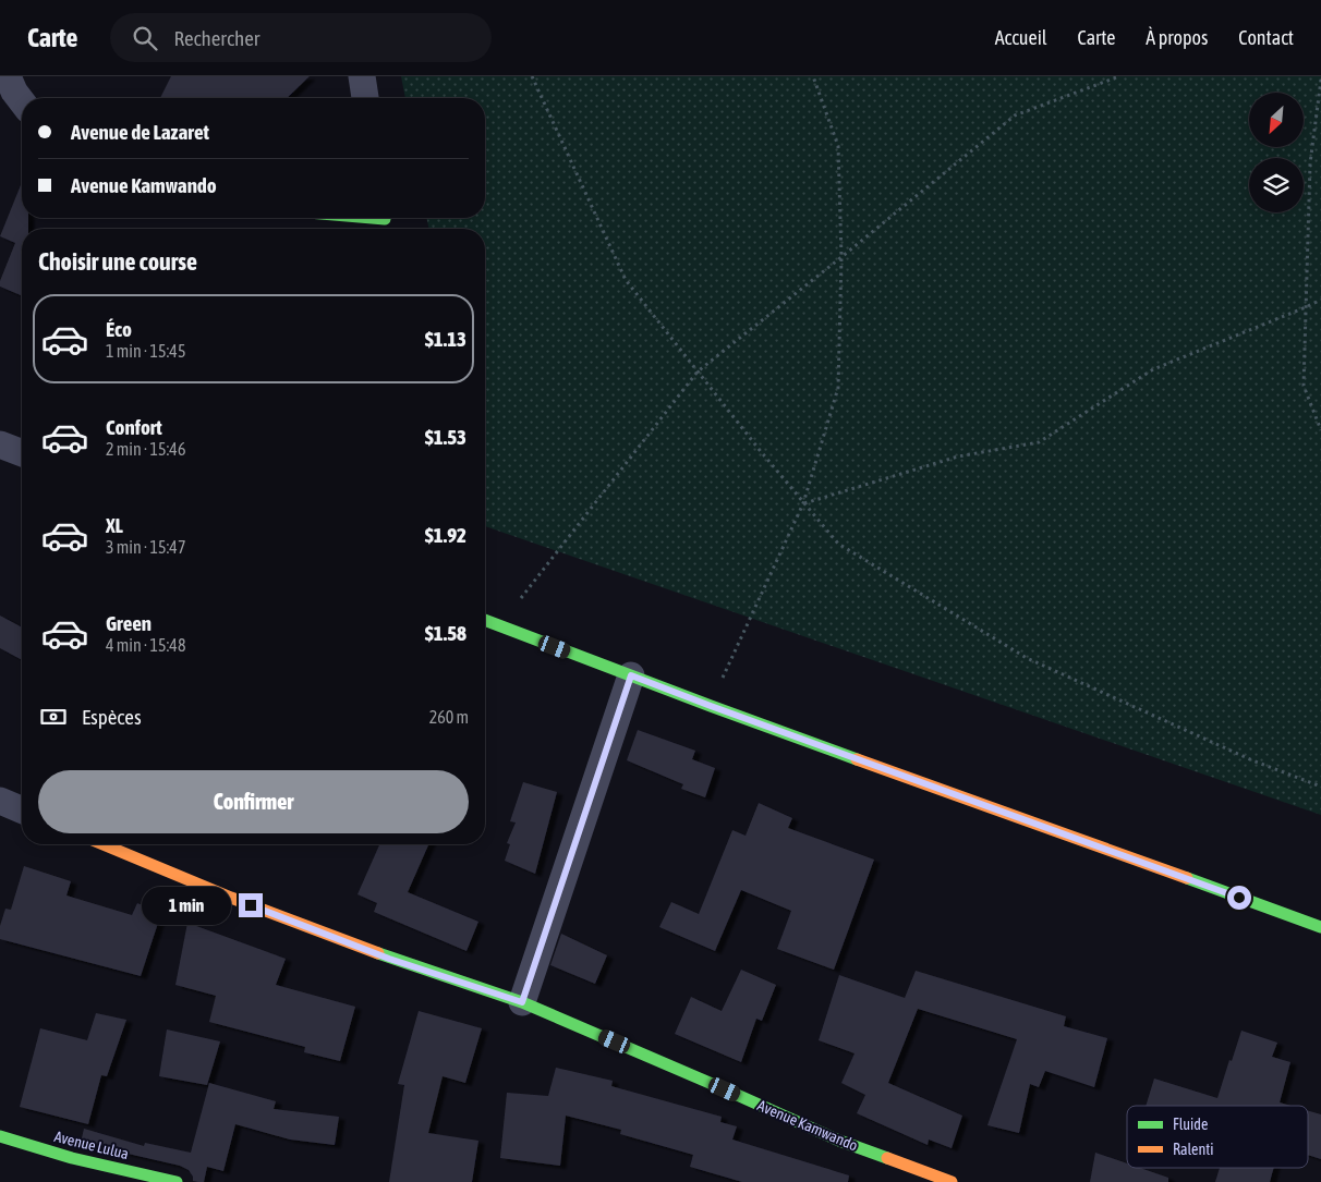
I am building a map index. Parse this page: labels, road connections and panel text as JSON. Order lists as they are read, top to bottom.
{
  "streets": {
    "street": ["Avenue Kamwando", "Avenue Lulua"]
  },
  "legend": ["Fluide", "Ralenti"],
  "north": "bottom left",
  "page": {
    "header": "Carte",
    "search": "Rechercher",
    "nav": [
      "Accueil",
      "Carte",
      "À propos",
      "Contact"
    ],
    "banner": ["Avenue de Lazaret", "Avenue Kamwando"],
    "heading": "Choisir une course",
    "list": [
      {
        "name": "Éco",
        "note": "1 min · 15:45",
        "value": "$1.13"
      },
      {
        "name": "Confort",
        "note": "2 min · 15:46",
        "value": "$1.53"
      },
      {
        "name": "XL",
        "note": "3 min · 15:47",
        "value": "$1.92"
      },
      {
        "name": "Green",
        "note": "4 min · 15:48",
        "value": "$1.58"
      }
    ],
    "pay": ["Espèces", "260 m"],
    "buttons": "Confirmer",
    "bubble": "1 min"
  }
}
